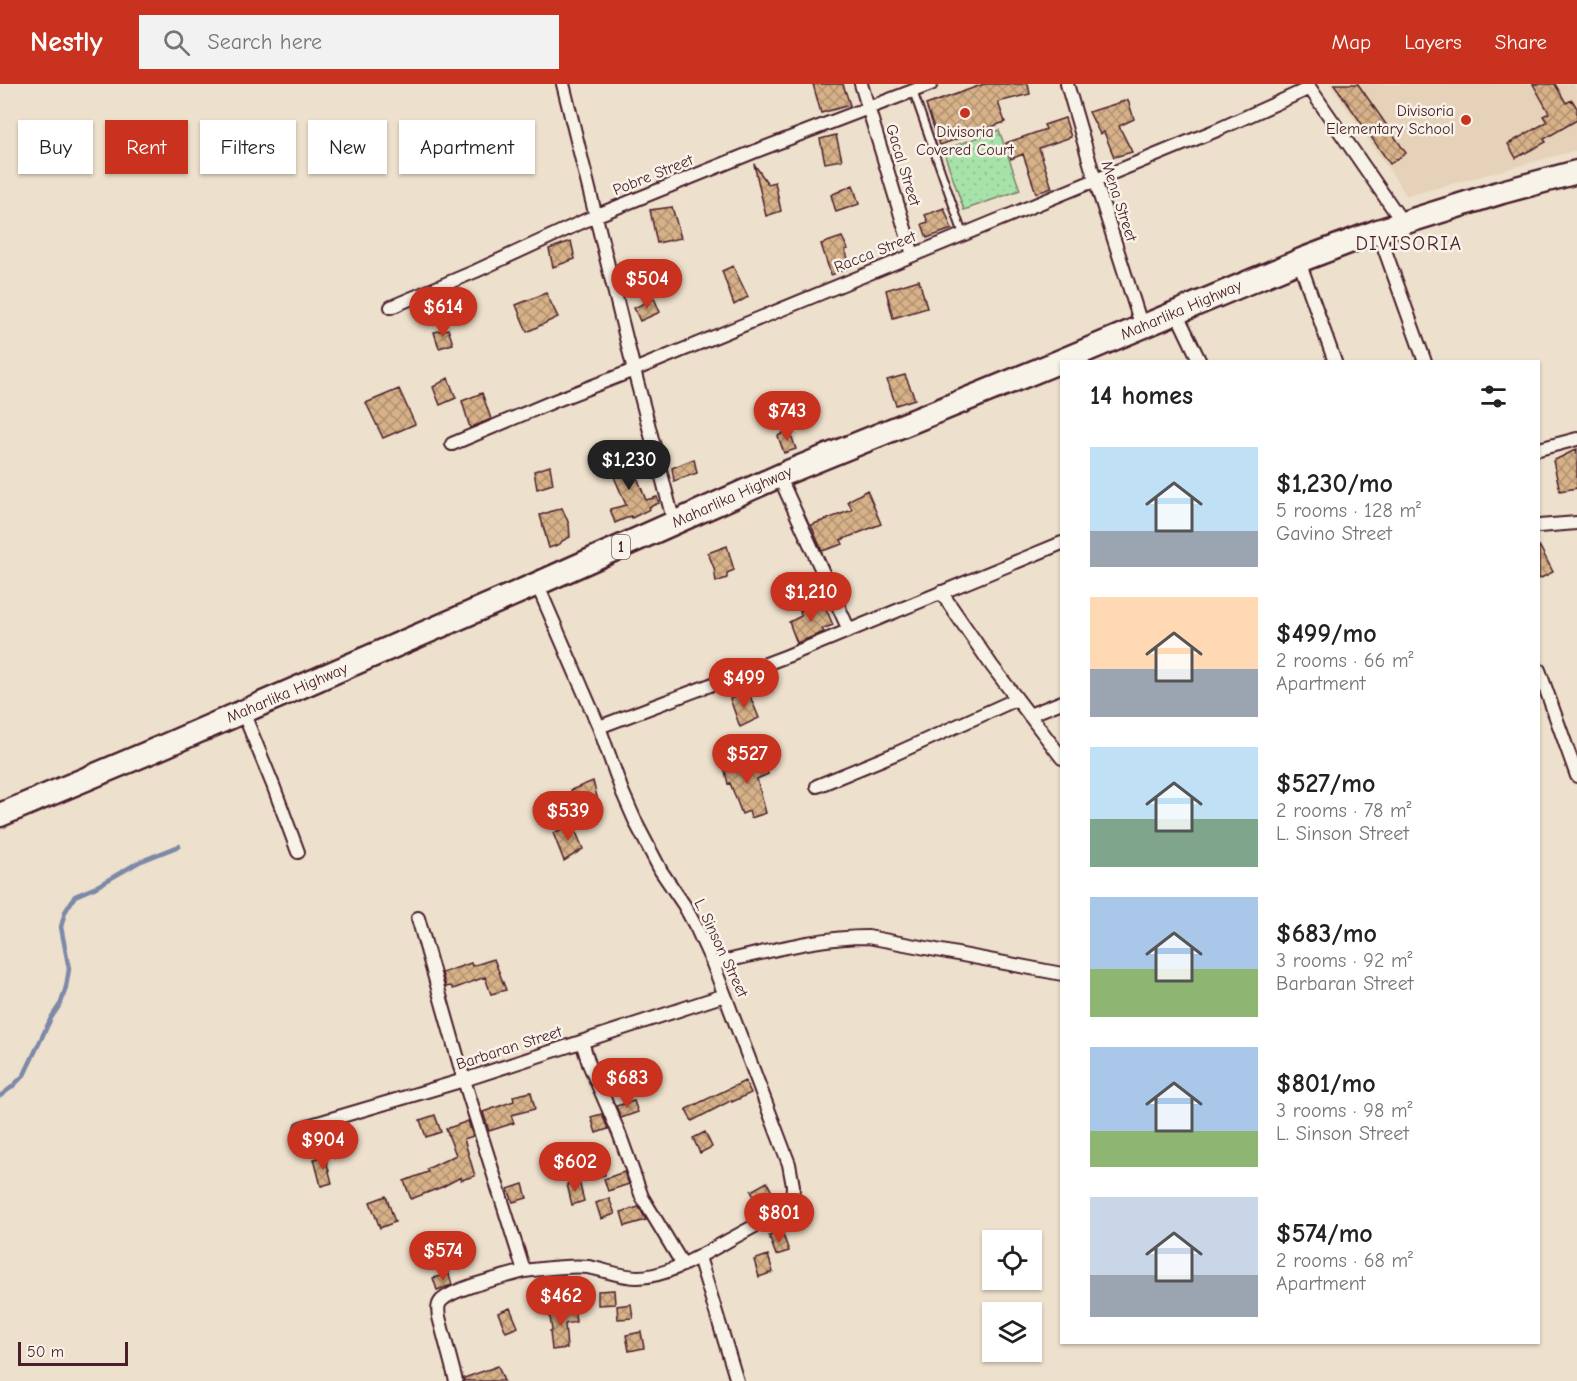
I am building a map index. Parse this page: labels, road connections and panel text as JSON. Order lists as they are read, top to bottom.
{
  "streets": {
    "highway": ["Maharlika Highway", "1"],
    "street": [
      "Gacal Street",
      "Pobre Street",
      "Mena Street",
      "Racca Street",
      "L. Sinson Street",
      "Barbaran Street"
    ]
  },
  "crossings": [
    ["Gacal Street", "Pobre Street"],
    ["Gacal Street", "Racca Street"],
    ["Mena Street", "Racca Street"],
    ["Mena Street", "Maharlika Highway"],
    ["Maharlika Highway", "L. Sinson Street"],
    ["L. Sinson Street", "Barbaran Street"]
  ],
  "districts": ["DIVISORIA"],
  "places": ["Divisoria Covered Court", "Divisoria Elementary School"],
  "scale_bar": "50 m",
  "page": {
    "header": "Nestly",
    "search": "Search here",
    "nav": ["Map", "Layers", "Share"],
    "chip": [
      "Buy",
      "Rent",
      "Filters",
      "New",
      "Apartment"
    ],
    "price": [
      "$504",
      "$614",
      "$743",
      "$1,230",
      "$1,210",
      "$499",
      "$527",
      "$539",
      "$683",
      "$904",
      "$602",
      "$801",
      "$574",
      "$462"
    ],
    "heading": "14 homes",
    "list": [
      {
        "name": "$1,230/mo",
        "note": "5 rooms · 128 m² · Gavino Street"
      },
      {
        "name": "$499/mo",
        "note": "2 rooms · 66 m² · Apartment"
      },
      {
        "name": "$527/mo",
        "note": "2 rooms · 78 m² · L. Sinson Street"
      },
      {
        "name": "$683/mo",
        "note": "3 rooms · 92 m² · Barbaran Street"
      },
      {
        "name": "$801/mo",
        "note": "3 rooms · 98 m² · L. Sinson Street"
      },
      {
        "name": "$574/mo",
        "note": "2 rooms · 68 m² · Apartment"
      }
    ],
    "scale": "50 m"
  }
}
